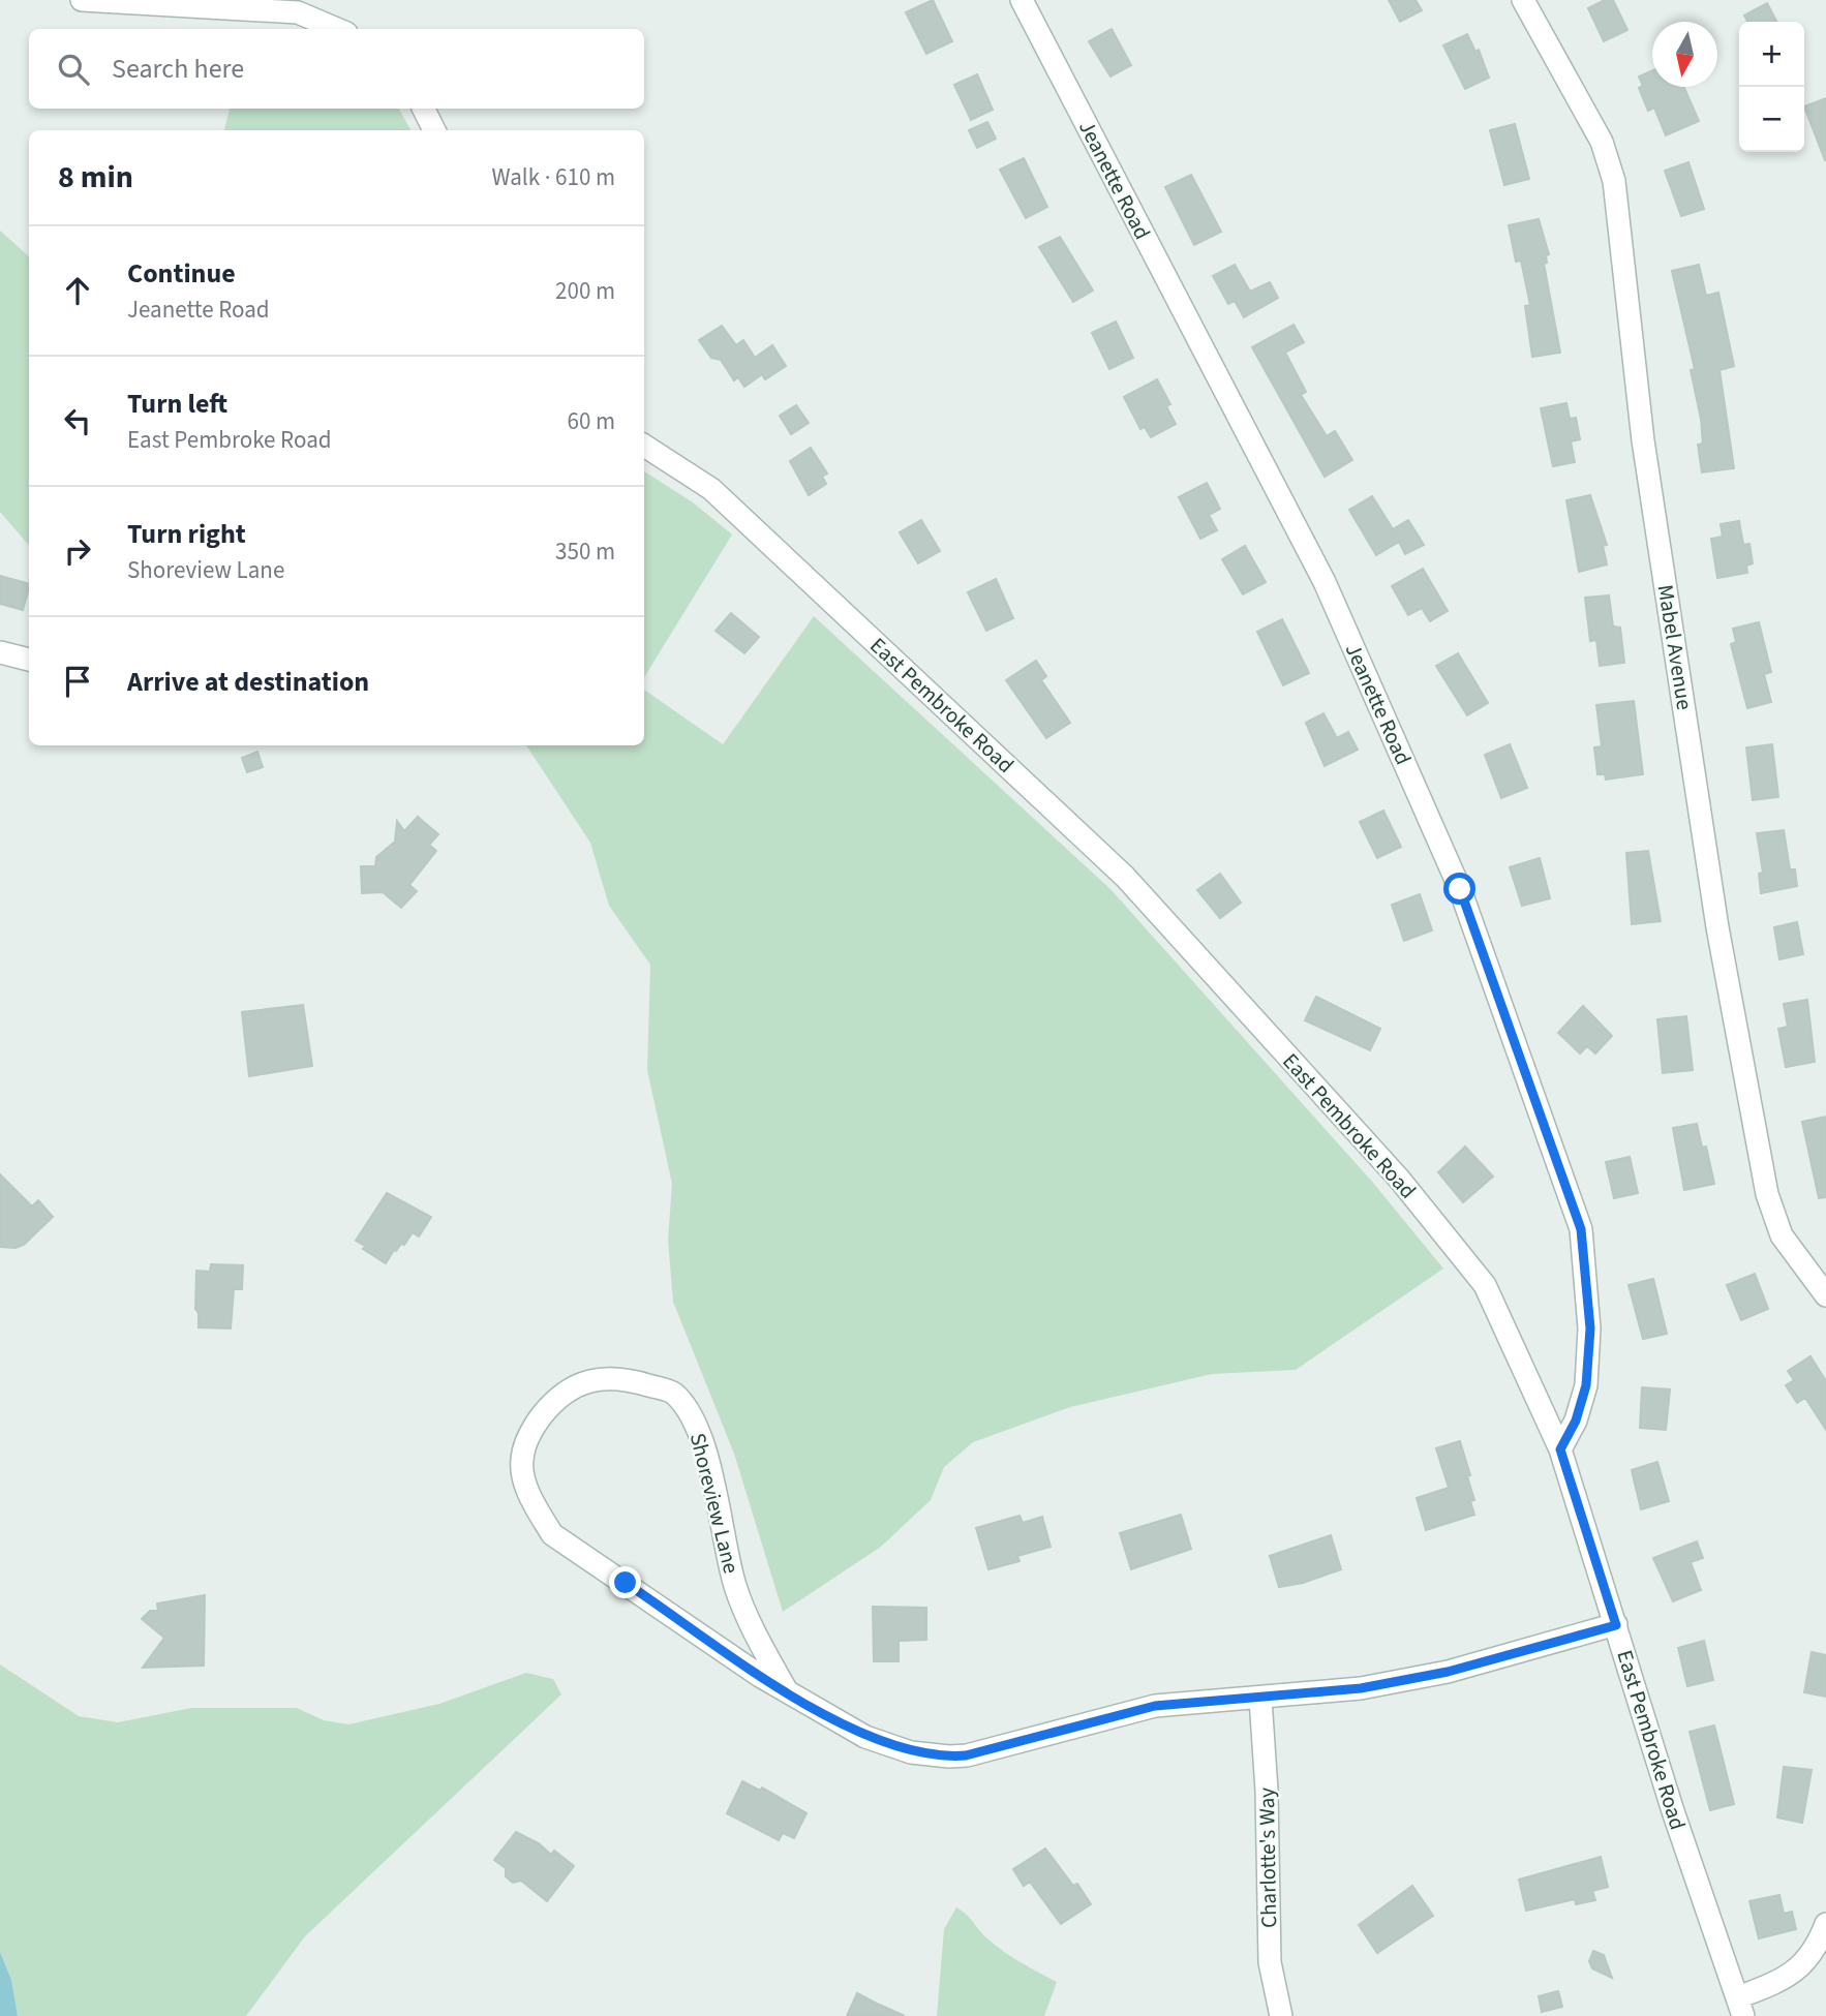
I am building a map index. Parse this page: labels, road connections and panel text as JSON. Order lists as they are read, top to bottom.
{
  "streets": {
    "street": [
      "Jeanette Road",
      "Mabel Avenue",
      "East Pembroke Road",
      "Shoreview Lane",
      "Charlotte's Way"
    ]
  },
  "crossings": [
    ["Jeanette Road", "East Pembroke Road"],
    ["East Pembroke Road", "Shoreview Lane"],
    ["Shoreview Lane", "Charlotte's Way"]
  ],
  "north": "bottom",
  "page": {
    "map_buttons": ["+", "−"],
    "search": "Search here",
    "heading": ["8 min", "Walk · 610 m"],
    "list": [
      ["Continue", "Jeanette Road", "200 m"],
      ["Turn left", "East Pembroke Road", "60 m"],
      ["Turn right", "Shoreview Lane", "350 m"],
      "Arrive at destination"
    ]
  }
}
